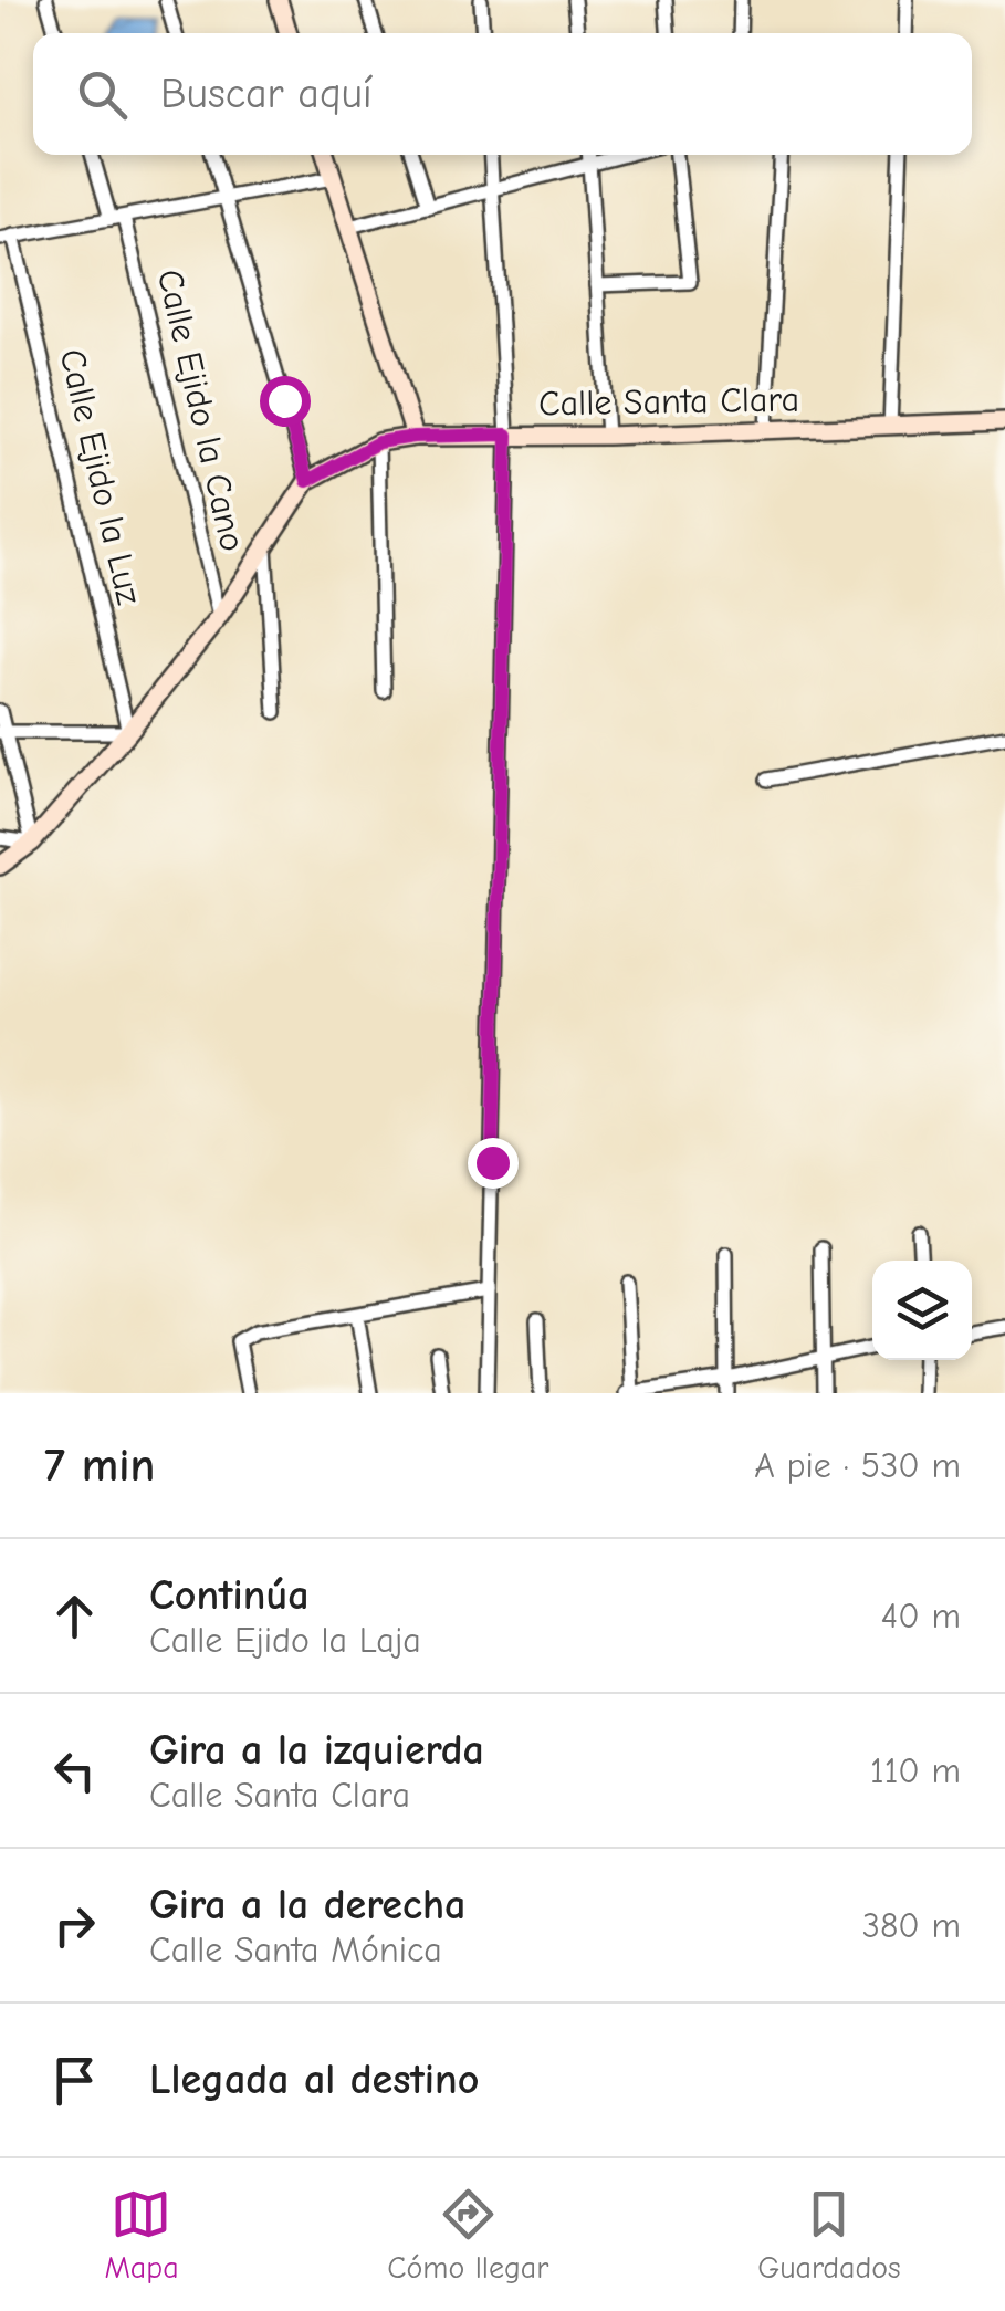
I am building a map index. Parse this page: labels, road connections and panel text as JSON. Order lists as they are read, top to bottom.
{
  "streets": {
    "street": ["Calle Santa Clara", "Calle Ejido la Cano", "Calle Ejido la Luz"]
  },
  "crossings": [
    ["Calle Santa Clara", "Calle Ejido la Cano"],
    ["Calle Santa Clara", "Calle Ejido la Luz"]
  ],
  "page": {
    "search": "Buscar aquí",
    "heading": ["7 min", "A pie · 530 m"],
    "list": [
      ["Continúa", "Calle Ejido la Laja", "40 m"],
      ["Gira a la izquierda", "Calle Santa Clara", "110 m"],
      ["Gira a la derecha", "Calle Santa Mónica", "380 m"],
      "Llegada al destino"
    ],
    "nav": ["Mapa", "Cómo llegar", "Guardados"]
  }
}
